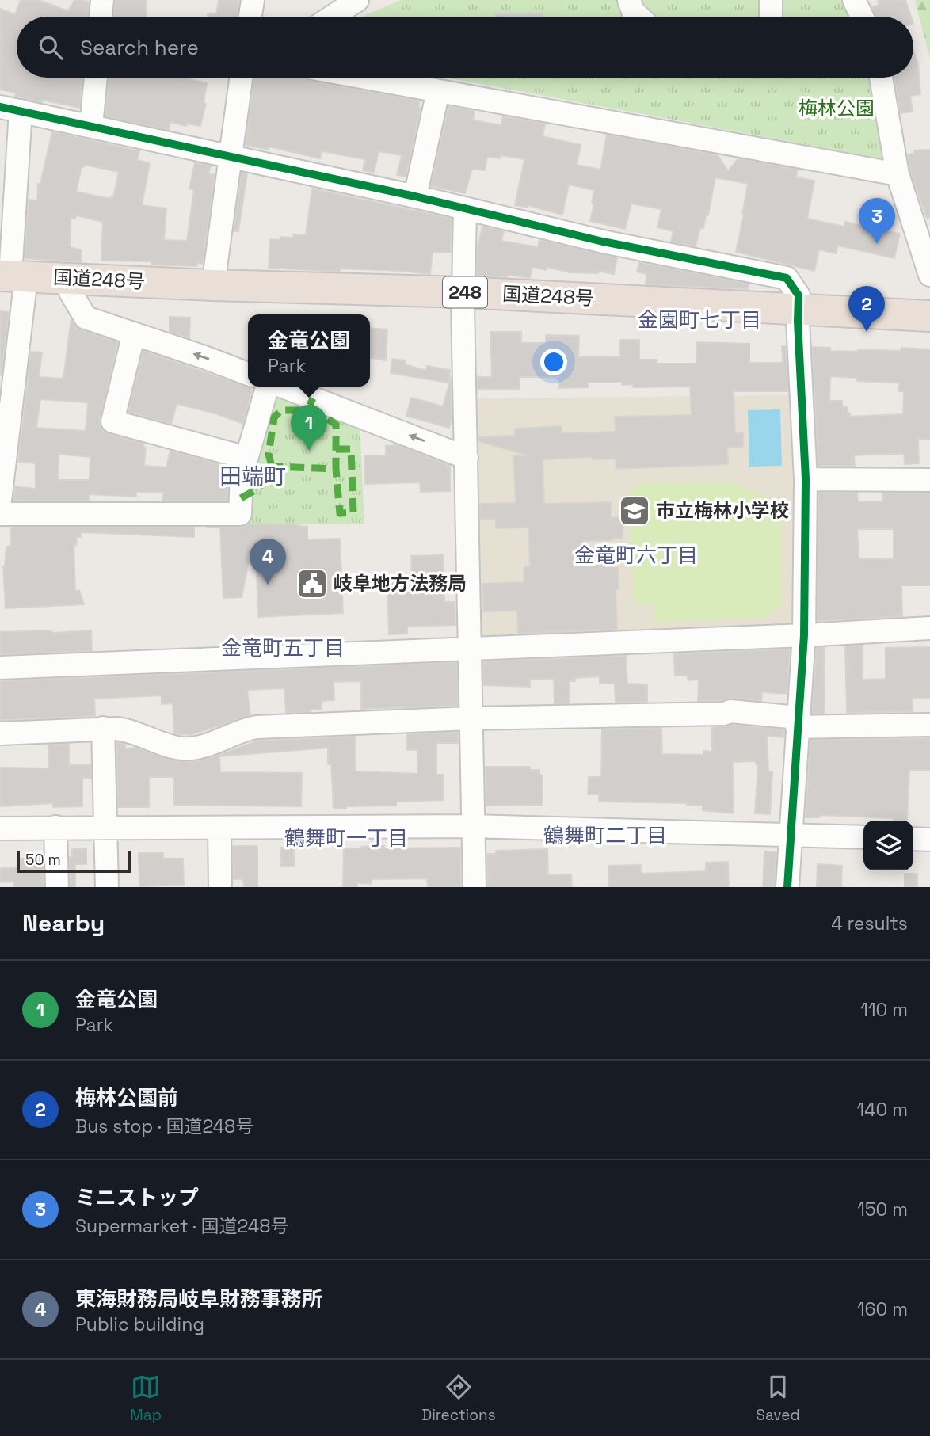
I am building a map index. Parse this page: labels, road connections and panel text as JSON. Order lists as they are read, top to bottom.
{
  "streets": {
    "highway": ["国道248号", "248"]
  },
  "districts": [
    "金園町七丁目",
    "田端町",
    "金竜町六丁目",
    "金竜町五丁目",
    "鶴舞町二丁目",
    "鶴舞町一丁目"
  ],
  "parks": ["梅林公園"],
  "places": {
    "school or university": ["市立梅林小学校"],
    "public building": ["岐阜地方法務局"]
  },
  "scale_bar": "50 m",
  "page": {
    "search": "Search here",
    "pins": [
      "3",
      "2",
      "1",
      "4"
    ],
    "popup": ["金竜公園", "Park"],
    "scale": "50 m",
    "heading": ["Nearby", "4 results"],
    "list": [
      {
        "mark": "1",
        "name": "金竜公園",
        "note": "Park",
        "value": "110 m"
      },
      {
        "mark": "2",
        "name": "梅林公園前",
        "note": "Bus stop · 国道248号",
        "value": "140 m"
      },
      {
        "mark": "3",
        "name": "ミニストップ",
        "note": "Supermarket · 国道248号",
        "value": "150 m"
      },
      {
        "mark": "4",
        "name": "東海財務局岐阜財務事務所",
        "note": "Public building",
        "value": "160 m"
      }
    ],
    "nav": ["Map", "Directions", "Saved"]
  }
}
